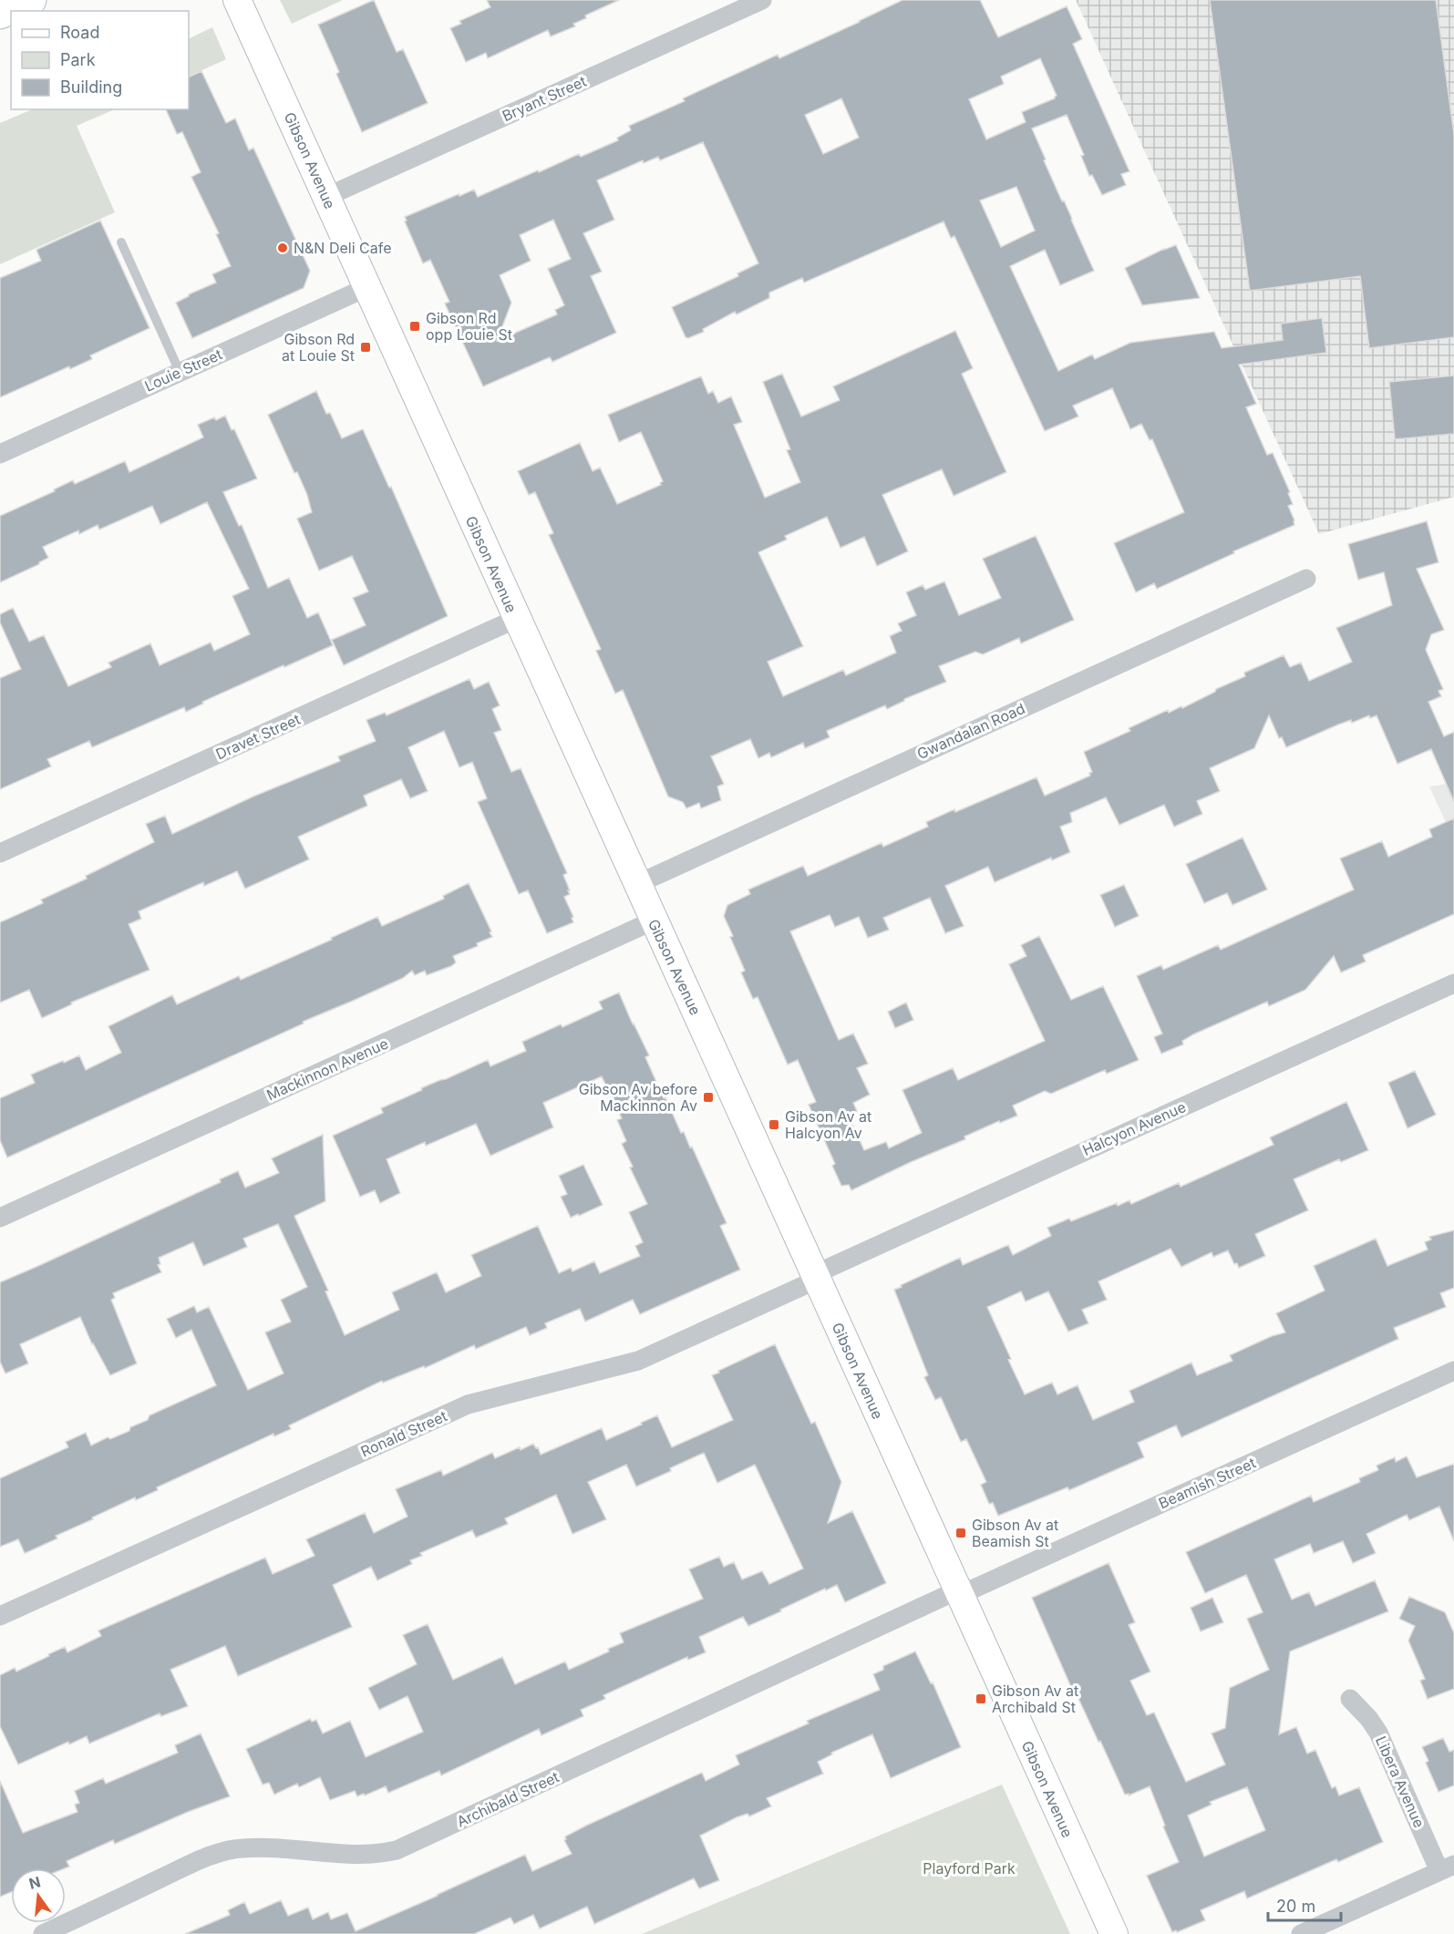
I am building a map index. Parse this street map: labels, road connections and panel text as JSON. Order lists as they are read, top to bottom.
{
  "streets": {
    "main road": ["Gibson Avenue"],
    "street": [
      "Bryant Street",
      "Louie Street",
      "Gwandalan Road",
      "Dravet Street",
      "Mackinnon Avenue",
      "Halcyon Avenue",
      "Ronald Street",
      "Beamish Street",
      "Libera Avenue",
      "Archibald Street"
    ]
  },
  "crossings": [
    ["Bryant Street", "Gibson Avenue"],
    ["Gibson Avenue", "Louie Street"],
    ["Gibson Avenue", "Gwandalan Road"],
    ["Gibson Avenue", "Dravet Street"],
    ["Gibson Avenue", "Mackinnon Avenue"],
    ["Gibson Avenue", "Halcyon Avenue"],
    ["Gibson Avenue", "Ronald Street"],
    ["Gibson Avenue", "Beamish Street"],
    ["Gibson Avenue", "Archibald Street"],
    ["Halcyon Avenue", "Ronald Street"],
    ["Beamish Street", "Archibald Street"]
  ],
  "parks": ["Playford Park"],
  "places": {
    "other": ["N&N Deli Cafe"],
    "transit": [
      "Gibson Rd opp Louie St",
      "Gibson Rd at Louie St",
      "Gibson Av before Mackinnon Av",
      "Gibson Av at Halcyon Av",
      "Gibson Av at Beamish St",
      "Gibson Av at Archibald St"
    ]
  },
  "legend": ["Road", "Park", "Building"],
  "scale_bar": "20 m",
  "north": "top"
}
